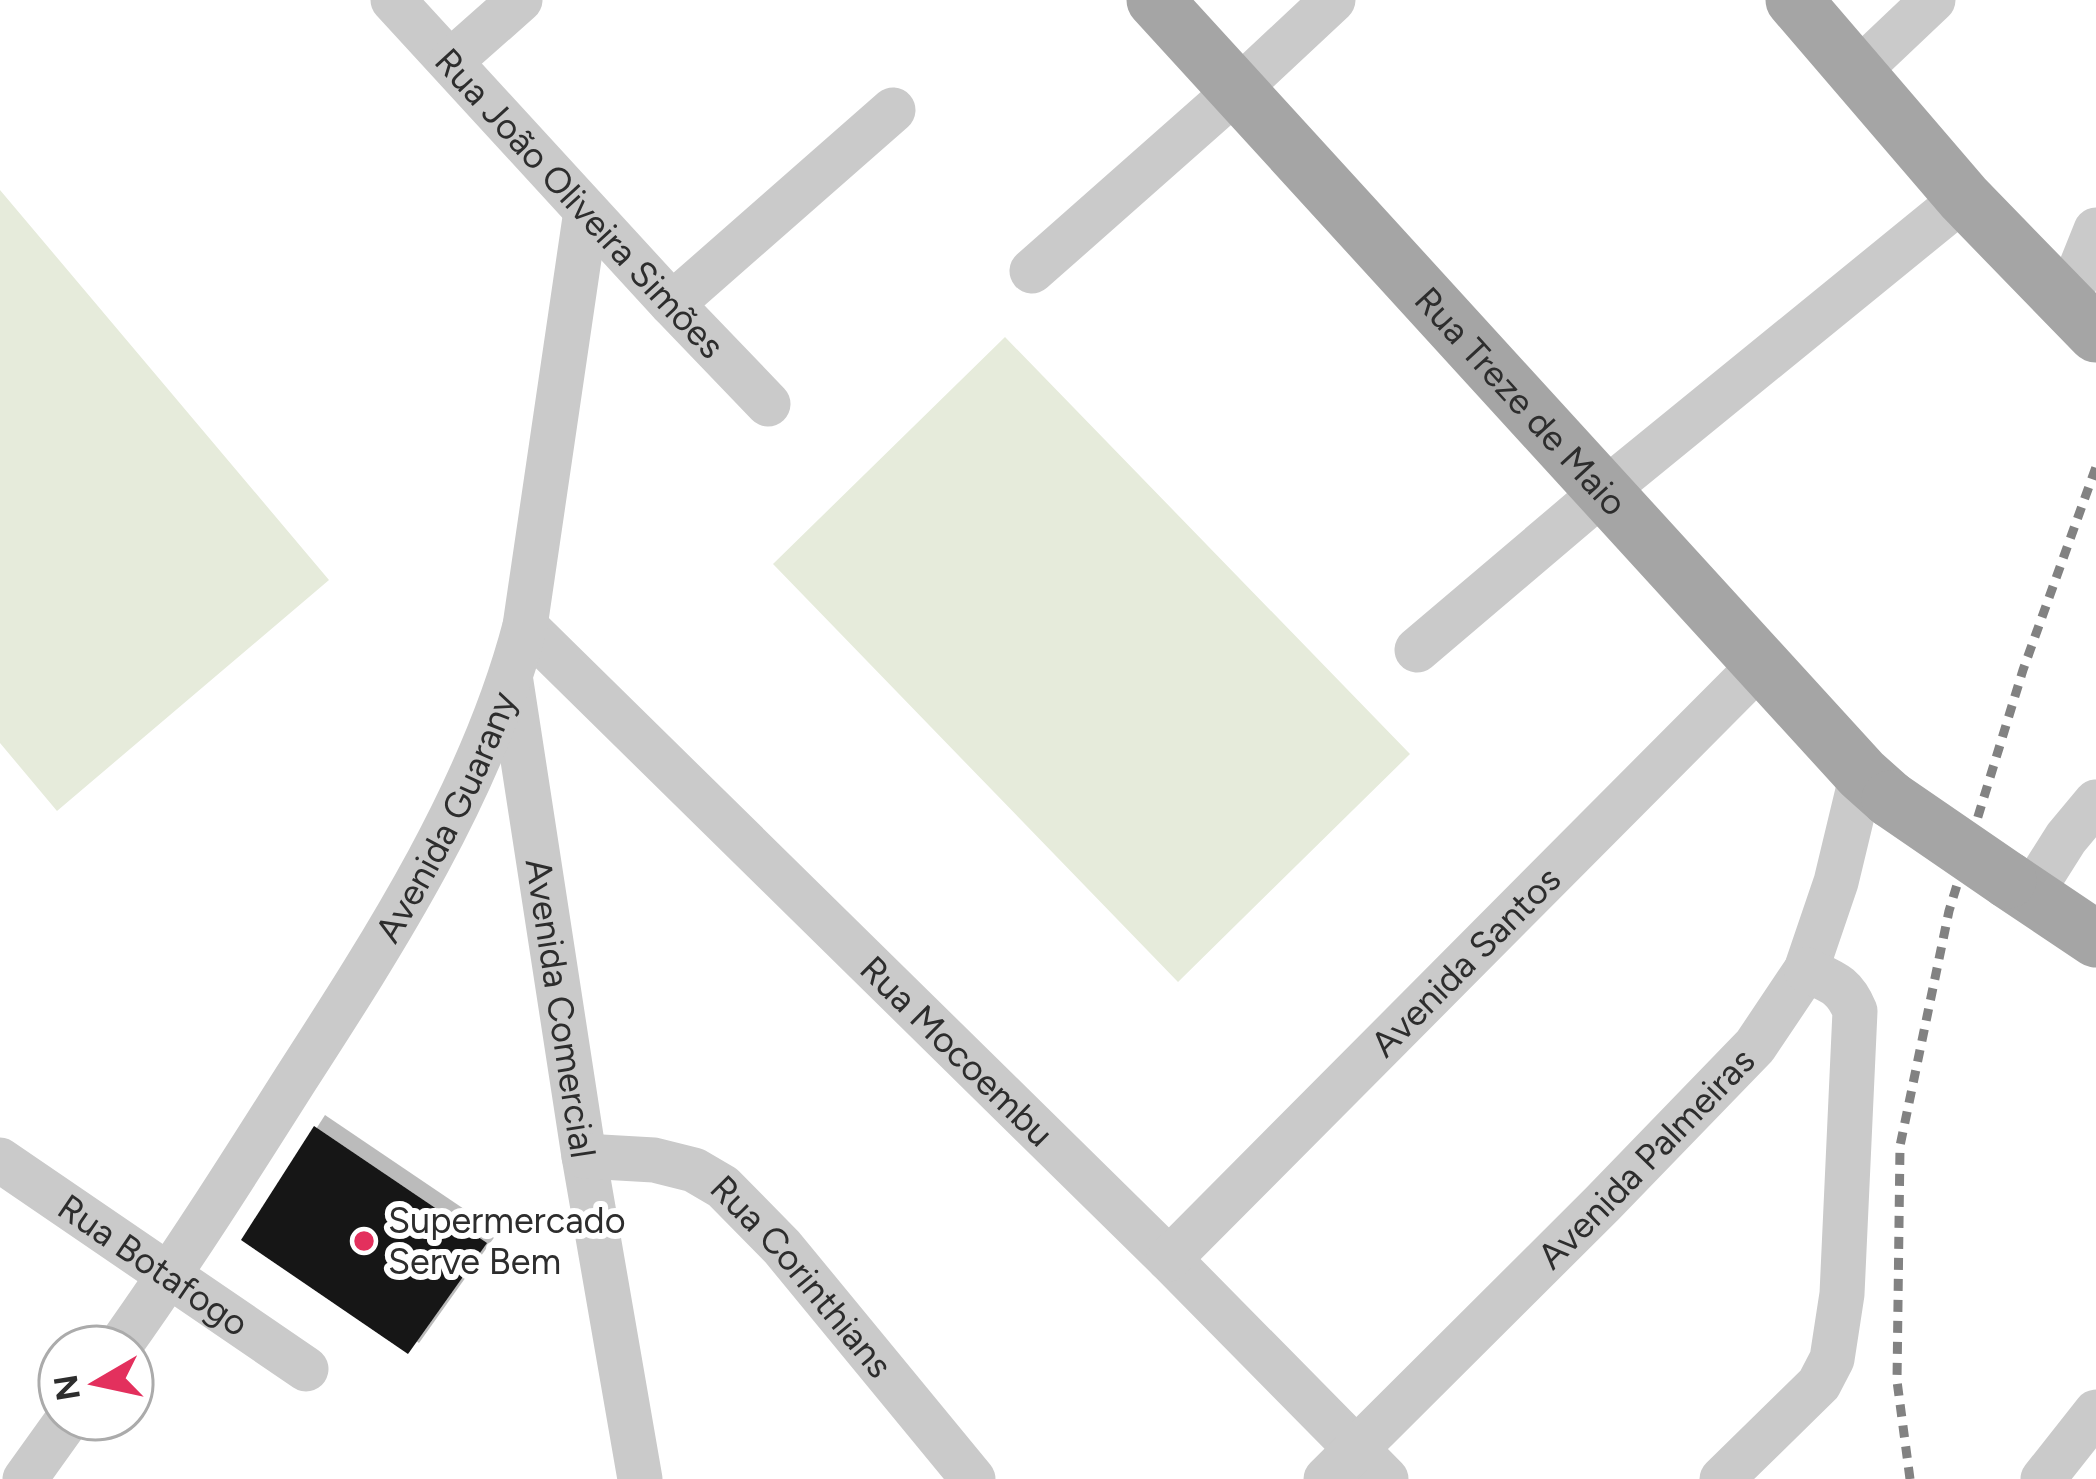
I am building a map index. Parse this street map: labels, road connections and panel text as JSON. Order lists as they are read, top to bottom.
{
  "streets": {
    "main road": ["Rua Treze de Maio"],
    "street": [
      "Rua João Oliveira Simões",
      "Avenida Guarany",
      "Avenida Santos",
      "Avenida Comercial",
      "Rua Mocoembu",
      "Avenida Palmeiras",
      "Rua Botafogo",
      "Rua Corinthians"
    ]
  },
  "crossings": [
    ["Rua João Oliveira Simões", "Avenida Guarany"],
    ["Rua Treze de Maio", "Avenida Santos"],
    ["Rua Treze de Maio", "Avenida Palmeiras"],
    ["Avenida Guarany", "Avenida Comercial"],
    ["Avenida Guarany", "Rua Mocoembu"],
    ["Avenida Guarany", "Rua Botafogo"],
    ["Avenida Santos", "Rua Mocoembu"],
    ["Avenida Comercial", "Rua Corinthians"],
    ["Rua Mocoembu", "Avenida Palmeiras"]
  ],
  "places": ["Supermercado Serve Bem"],
  "north": "left"
}
